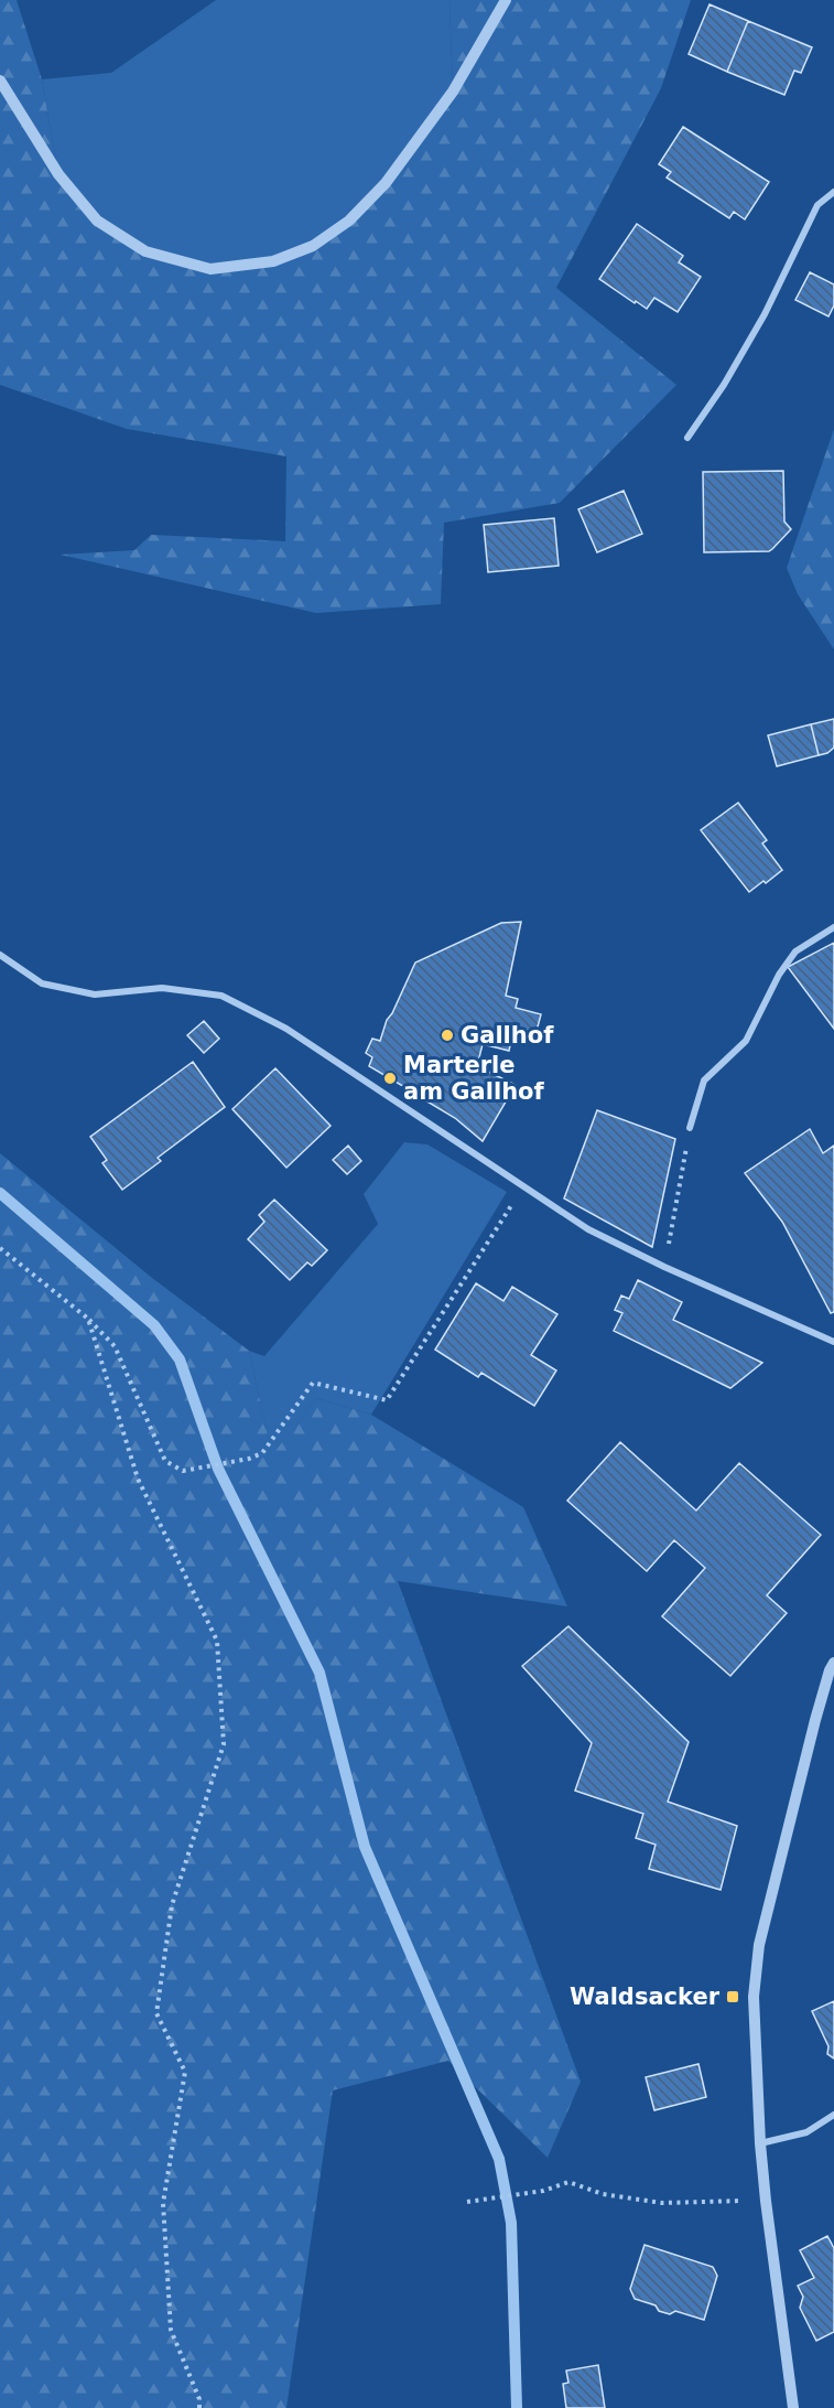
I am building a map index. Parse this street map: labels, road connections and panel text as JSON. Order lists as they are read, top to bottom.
{
  "places": {
    "other": ["Gallhof", "Marterle am Gallhof"],
    "transit": ["Waldsacker"]
  }
}
